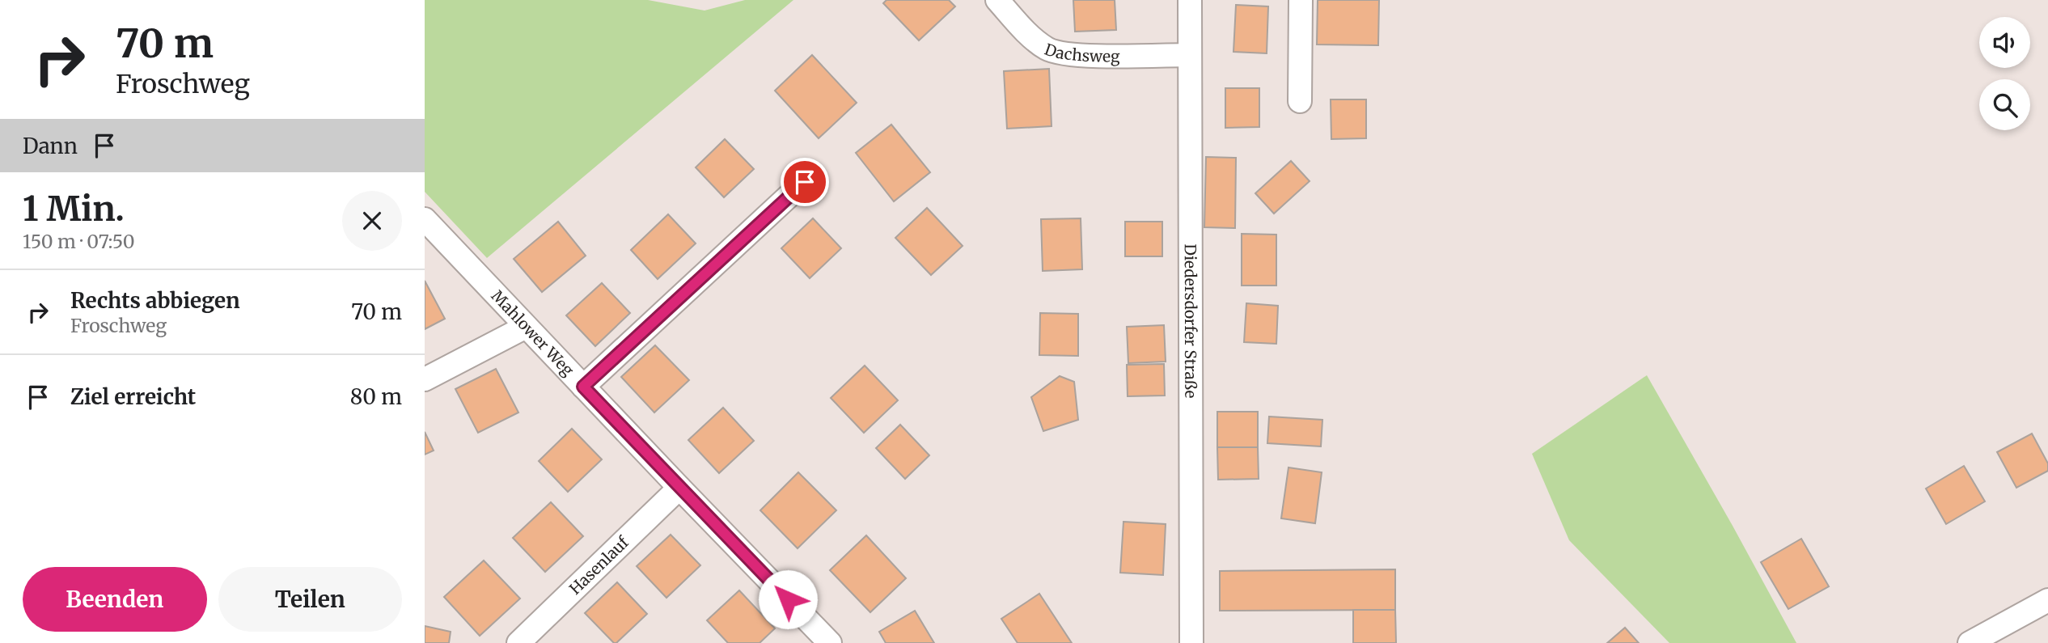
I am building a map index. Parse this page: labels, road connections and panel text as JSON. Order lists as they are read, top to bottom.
{
  "streets": {
    "street": [
      "Dachsweg",
      "Diedersdorfer Straße",
      "Mahlower Weg",
      "Hasenlauf"
    ]
  },
  "crossings": [
    ["Dachsweg", "Diedersdorfer Straße"],
    ["Mahlower Weg", "Hasenlauf"]
  ],
  "page": {
    "turn": ["70 m", "Froschweg"],
    "then": "Dann",
    "heading": ["1 Min.", "150 m · 07:50"],
    "list": [
      {
        "name": "Rechts abbiegen",
        "note": "Froschweg",
        "value": "70 m"
      },
      {
        "name": "Ziel erreicht",
        "value": "80 m"
      }
    ],
    "buttons": ["Beenden", "Teilen"]
  }
}
